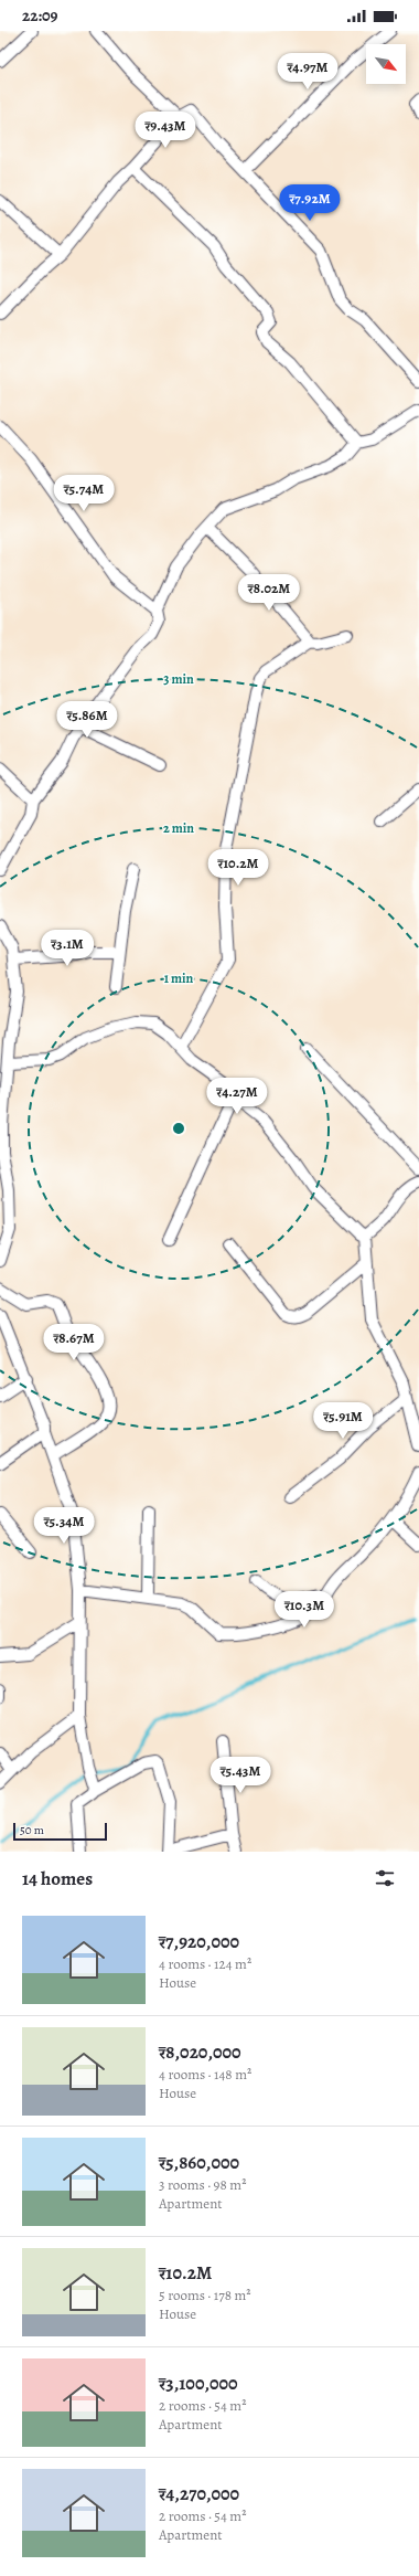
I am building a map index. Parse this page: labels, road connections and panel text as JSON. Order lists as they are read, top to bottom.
{
  "scale_bar": "50 m",
  "north": "bottom right",
  "page": {
    "status": "22:09",
    "price": [
      "₹4.97M",
      "₹9.43M",
      "₹7.92M",
      "₹5.74M",
      "₹8.02M",
      "₹5.86M",
      "₹10.2M",
      "₹3.1M",
      "₹4.27M",
      "₹8.67M",
      "₹5.91M",
      "₹5.34M",
      "₹10.3M",
      "₹5.43M"
    ],
    "scale": "50 m",
    "heading": "14 homes",
    "list": [
      {
        "name": "₹7,920,000",
        "note": "4 rooms · 124 m² · House"
      },
      {
        "name": "₹8,020,000",
        "note": "4 rooms · 148 m² · House"
      },
      {
        "name": "₹5,860,000",
        "note": "3 rooms · 98 m² · Apartment"
      },
      {
        "name": "₹10.2M",
        "note": "5 rooms · 178 m² · House"
      },
      {
        "name": "₹3,100,000",
        "note": "2 rooms · 54 m² · Apartment"
      },
      {
        "name": "₹4,270,000",
        "note": "2 rooms · 54 m² · Apartment"
      }
    ]
  },
  "rings": ["3 min", "2 min", "1 min"]
}
